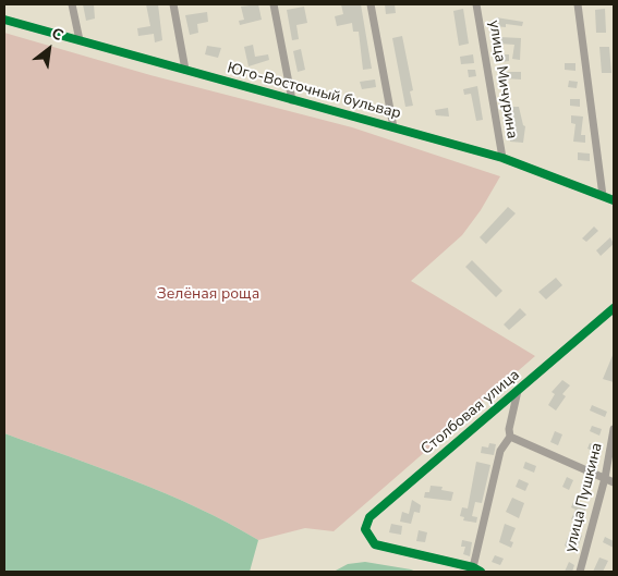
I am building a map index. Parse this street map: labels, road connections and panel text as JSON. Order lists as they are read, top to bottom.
{
  "streets": {
    "street": [
      "улица Мичурина",
      "Юго-Восточный бульвар",
      "Столбовая улица",
      "улица Пушкина"
    ]
  },
  "crossings": [
    ["улица Мичурина", "Юго-Восточный бульвар"]
  ],
  "parks": ["Зелёная роща"],
  "north": "top right"
}
